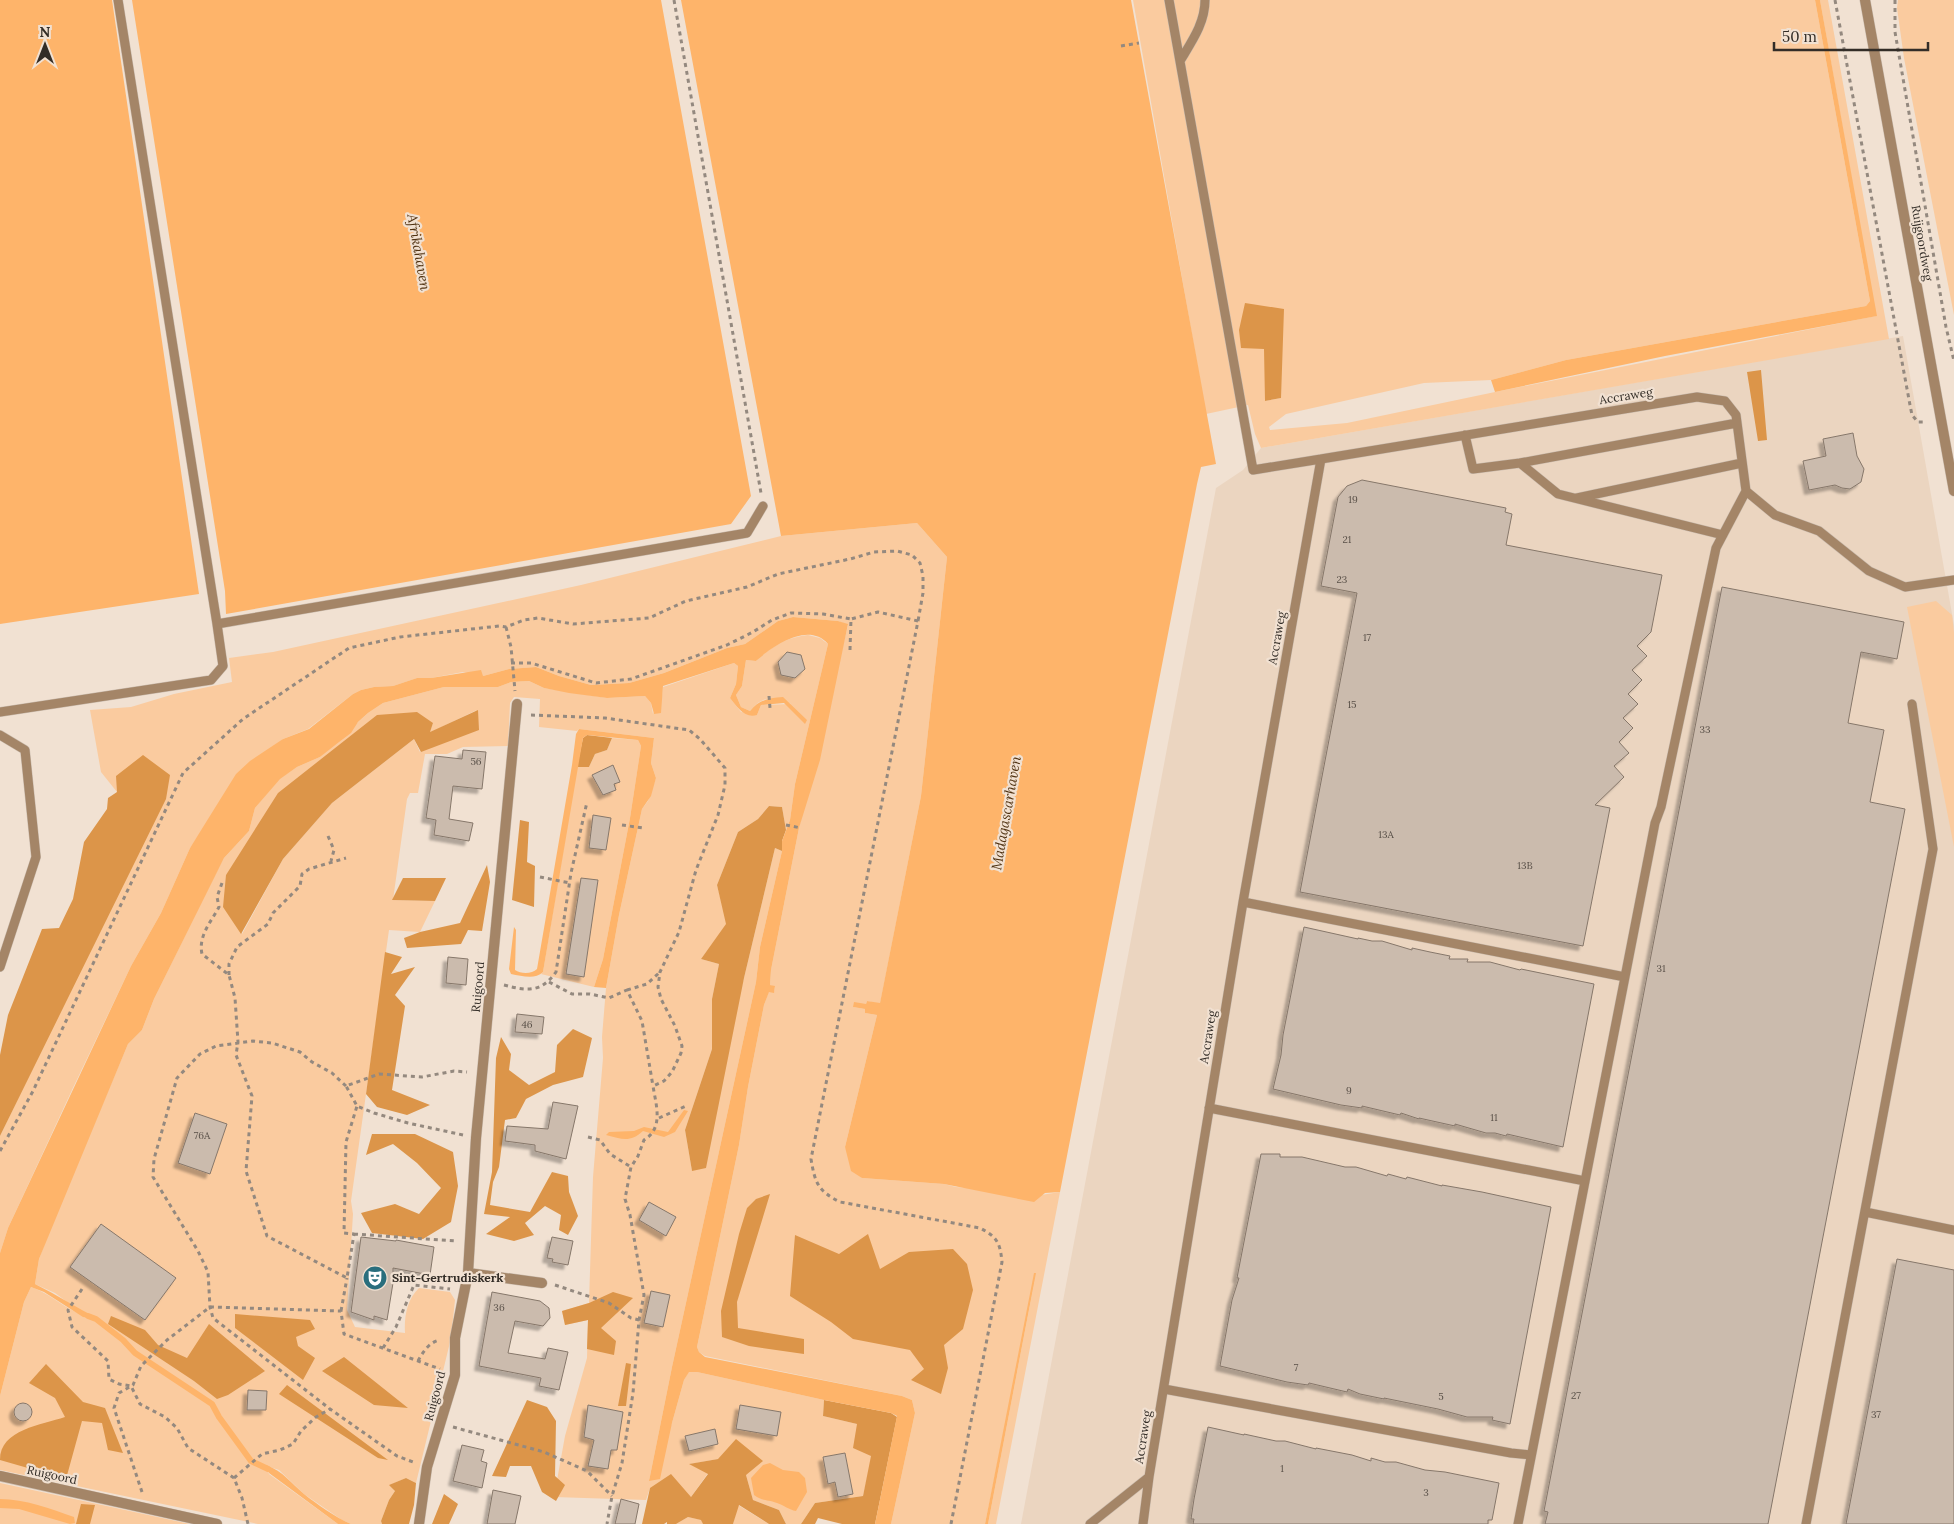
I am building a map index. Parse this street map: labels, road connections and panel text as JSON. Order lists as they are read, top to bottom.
{
  "streets": {
    "street": ["Ruijgoordweg", "Ruigoord"],
    "lane": ["Accraweg"]
  },
  "water": ["Afrikahaven", "Madagascarhaven"],
  "places": {
    "theatre": ["Sint-Gertrudiskerk"]
  },
  "house_numbers": [
    "19",
    "21",
    "23",
    "17",
    "15",
    "33",
    "56",
    "13A",
    "13B",
    "31",
    "46",
    "9",
    "11",
    "76A",
    "36",
    "7",
    "27",
    "5",
    "37",
    "1",
    "3"
  ],
  "scale_bar": "50 m",
  "north": "top"
}
